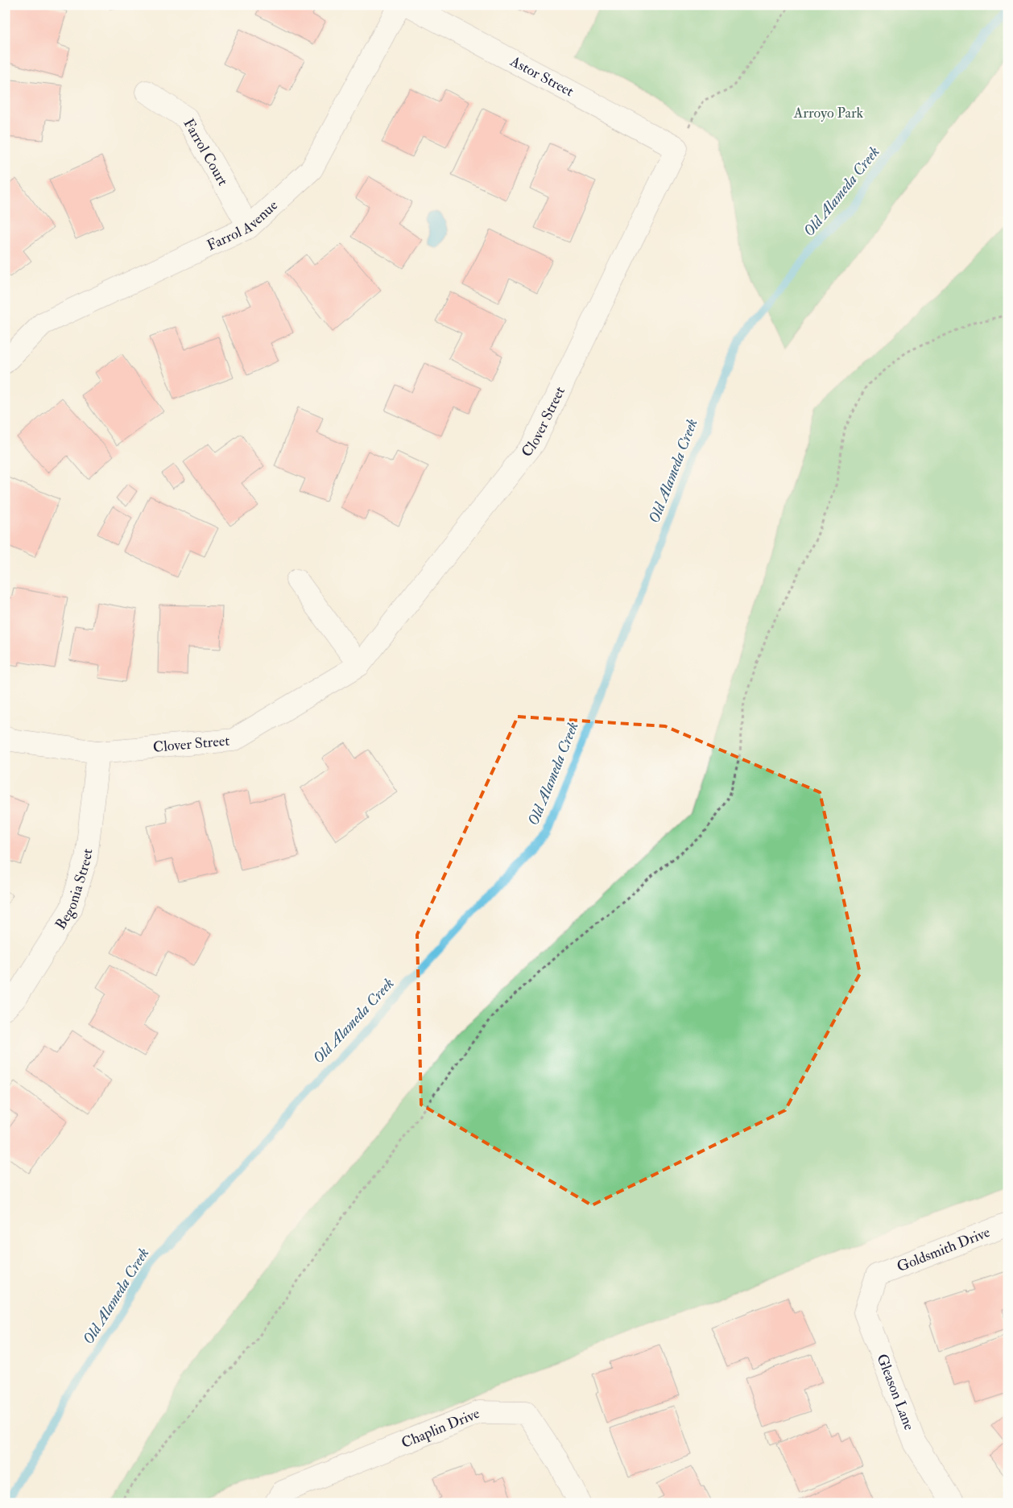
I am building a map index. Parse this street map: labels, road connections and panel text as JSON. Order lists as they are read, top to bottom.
{
  "streets": {
    "street": [
      "Astor Street",
      "Farrol Court",
      "Farrol Avenue",
      "Clover Street",
      "Begonia Street",
      "Goldsmith Drive",
      "Gleason Lane",
      "Chaplin Drive"
    ]
  },
  "crossings": [
    ["Astor Street", "Clover Street"],
    ["Farrol Court", "Farrol Avenue"],
    ["Clover Street", "Begonia Street"],
    ["Goldsmith Drive", "Gleason Lane"]
  ],
  "water": ["Old Alameda Creek"],
  "parks": ["Arroyo Park"]
}
